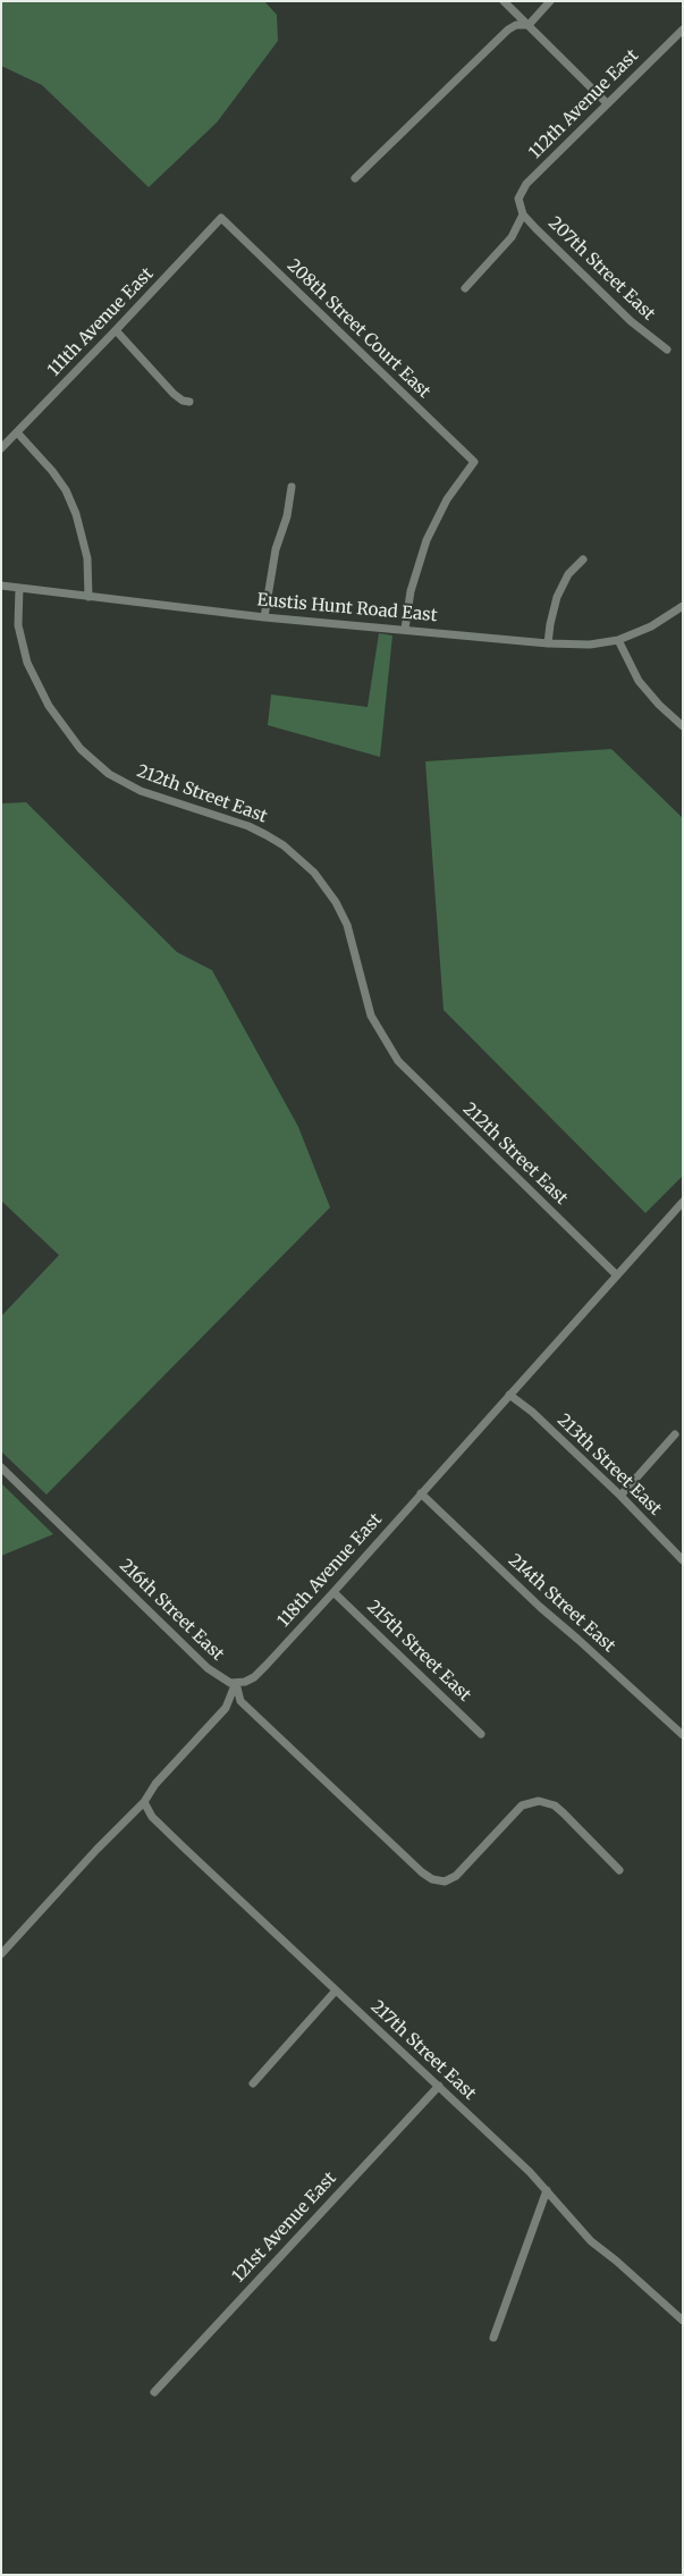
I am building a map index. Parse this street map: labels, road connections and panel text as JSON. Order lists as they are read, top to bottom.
{
  "streets": {
    "street": [
      "112th Avenue East",
      "207th Street East",
      "111th Avenue East",
      "208th Street Court East",
      "Eustis Hunt Road East",
      "212th Street East",
      "213th Street East",
      "118th Avenue East",
      "214th Street East",
      "216th Street East",
      "215th Street East",
      "217th Street East",
      "121st Avenue East"
    ]
  },
  "crossings": [
    ["112th Avenue East", "207th Street East"],
    ["111th Avenue East", "208th Street Court East"],
    ["208th Street Court East", "Eustis Hunt Road East"],
    ["Eustis Hunt Road East", "212th Street East"],
    ["212th Street East", "118th Avenue East"],
    ["213th Street East", "118th Avenue East"],
    ["118th Avenue East", "214th Street East"],
    ["118th Avenue East", "216th Street East"],
    ["118th Avenue East", "215th Street East"],
    ["217th Street East", "121st Avenue East"]
  ]
}
